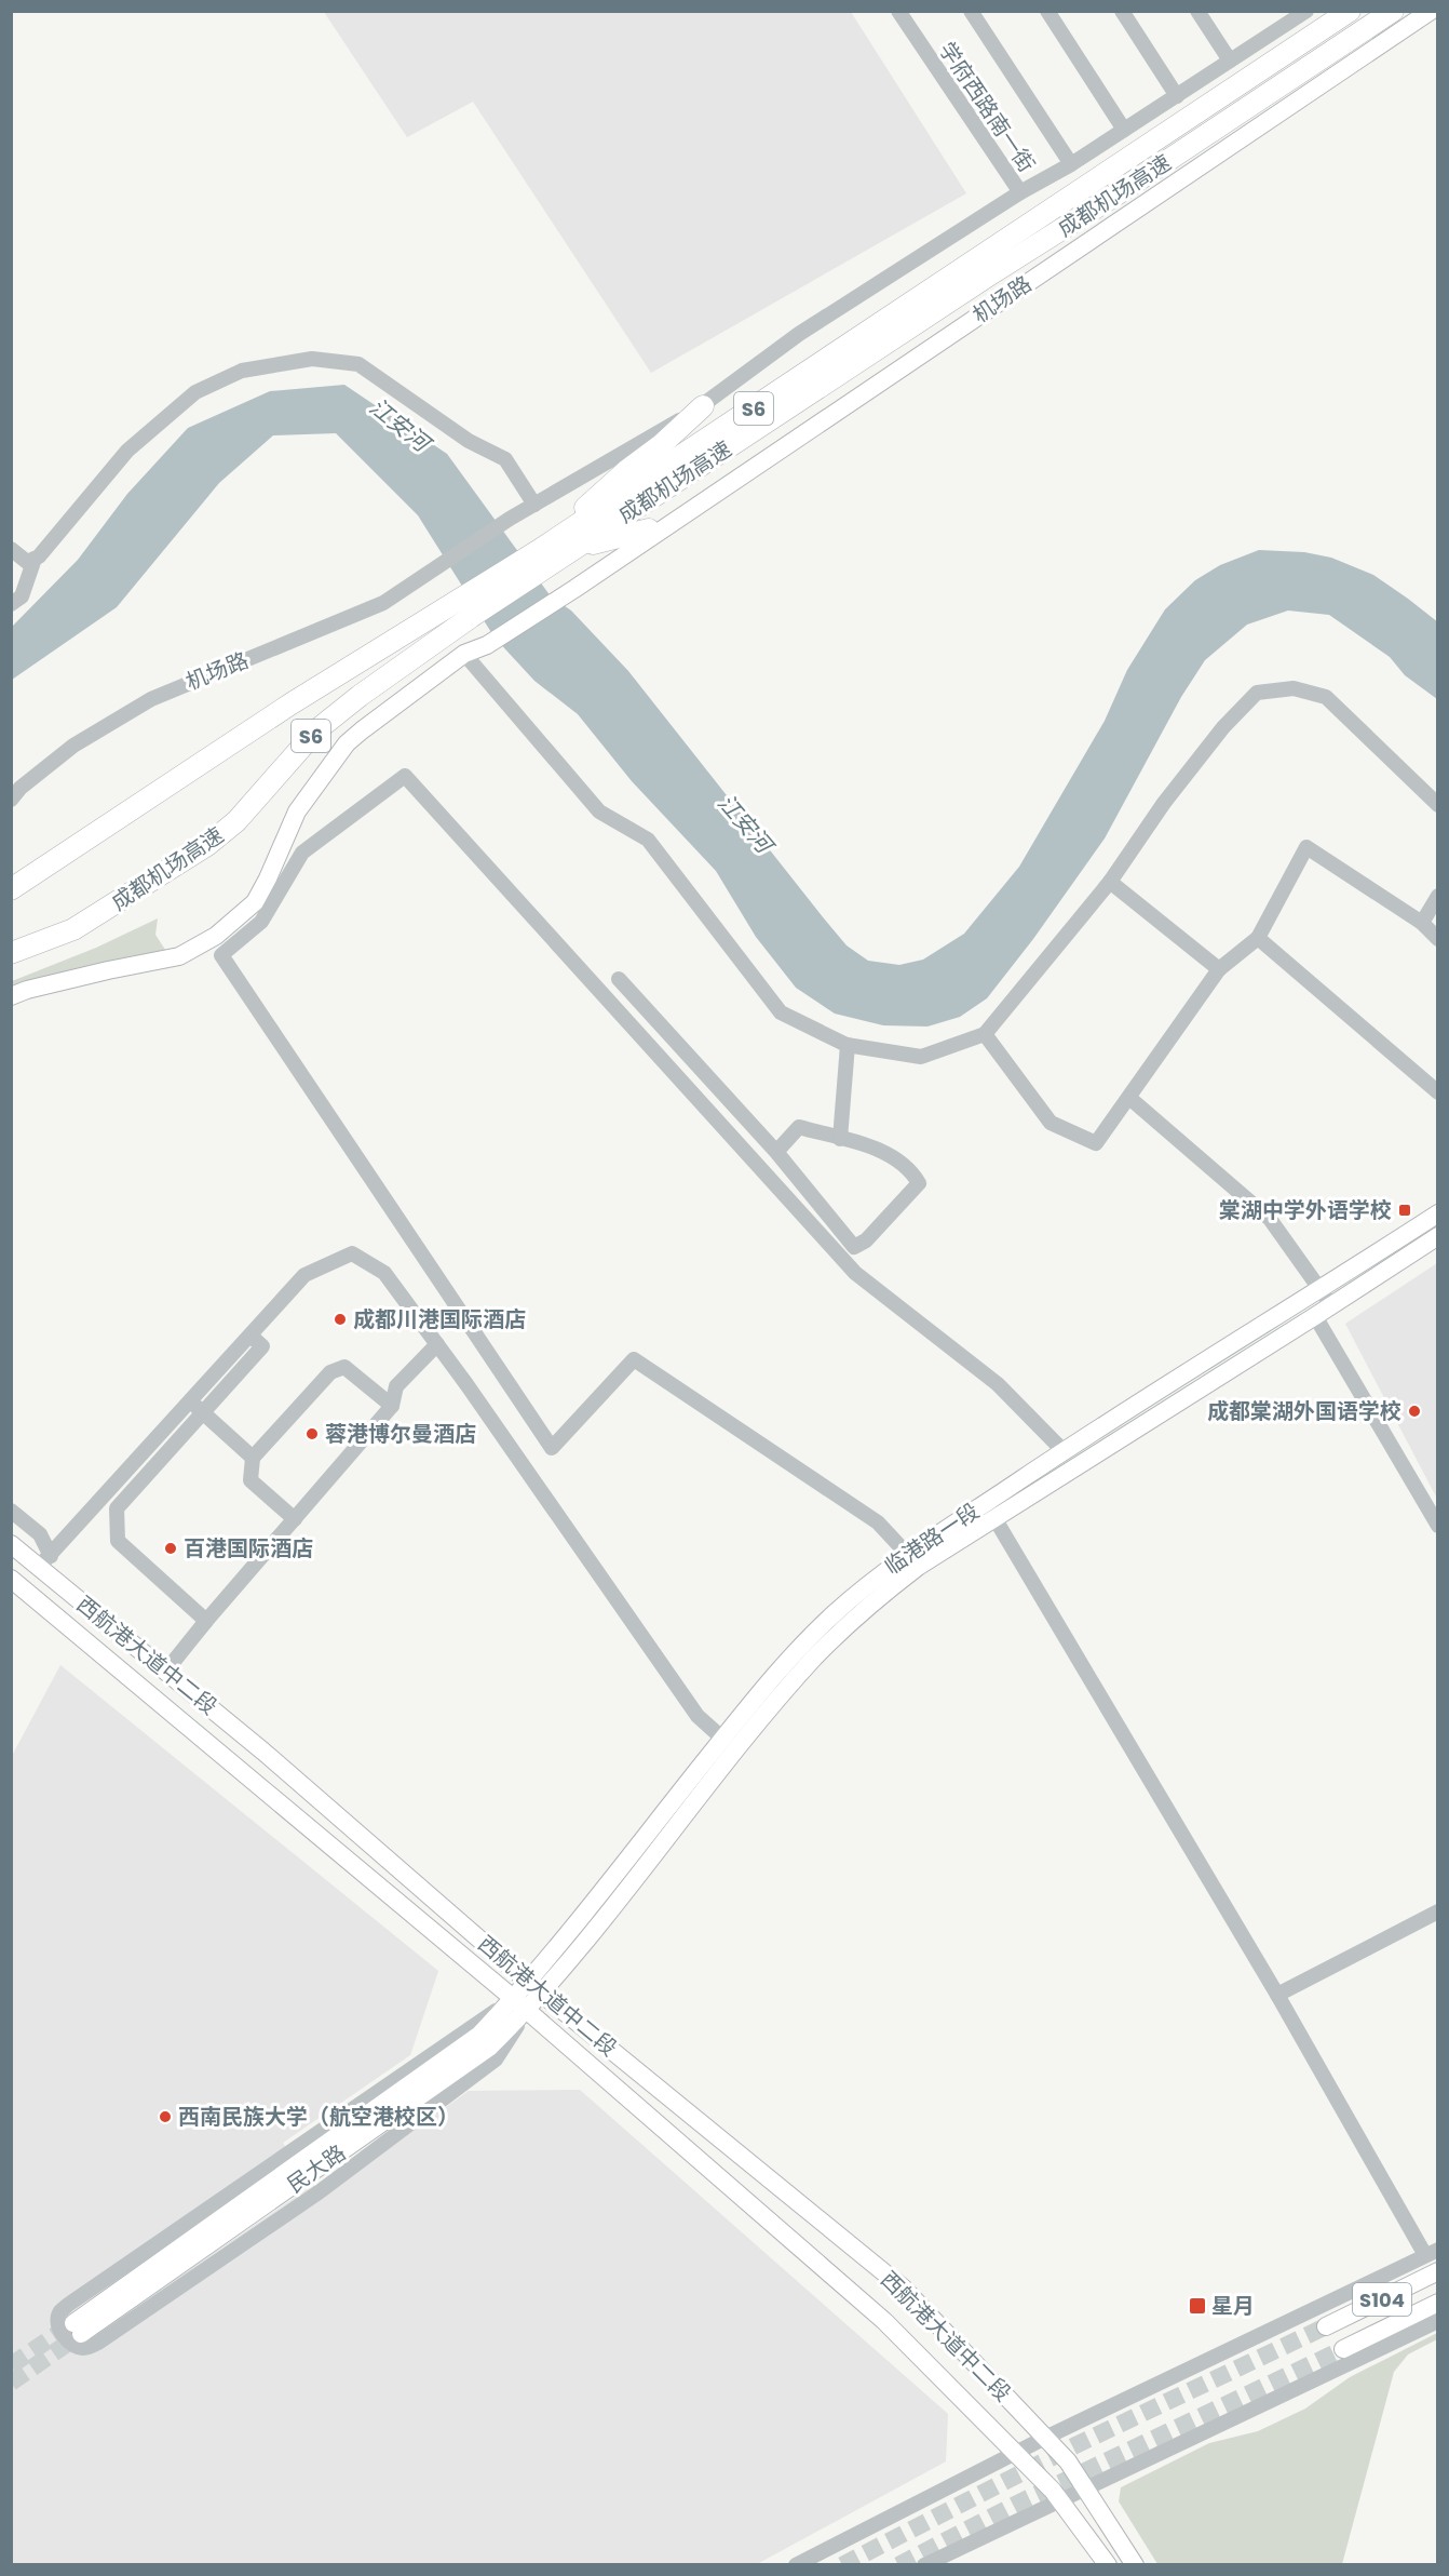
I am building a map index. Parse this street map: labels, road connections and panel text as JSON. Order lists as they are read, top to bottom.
{
  "streets": {
    "highway": ["成都机场高速", "S6"],
    "main road": [
      "机场路",
      "临港路一段",
      "西航港大道中二段",
      "民大路",
      "S104"
    ],
    "street": ["学府西路南一街"]
  },
  "crossings": [
    ["临港路一段", "西航港大道中二段"],
    ["临港路一段", "民大路"],
    ["西航港大道中二段", "民大路"]
  ],
  "water": ["江安河"],
  "places": {
    "transit": ["棠湖中学外语学校", "星月"],
    "other": [
      "成都川港国际酒店",
      "成都棠湖外国语学校",
      "蓉港博尔曼酒店",
      "百港国际酒店",
      "西南民族大学（航空港校区）"
    ]
  }
}
